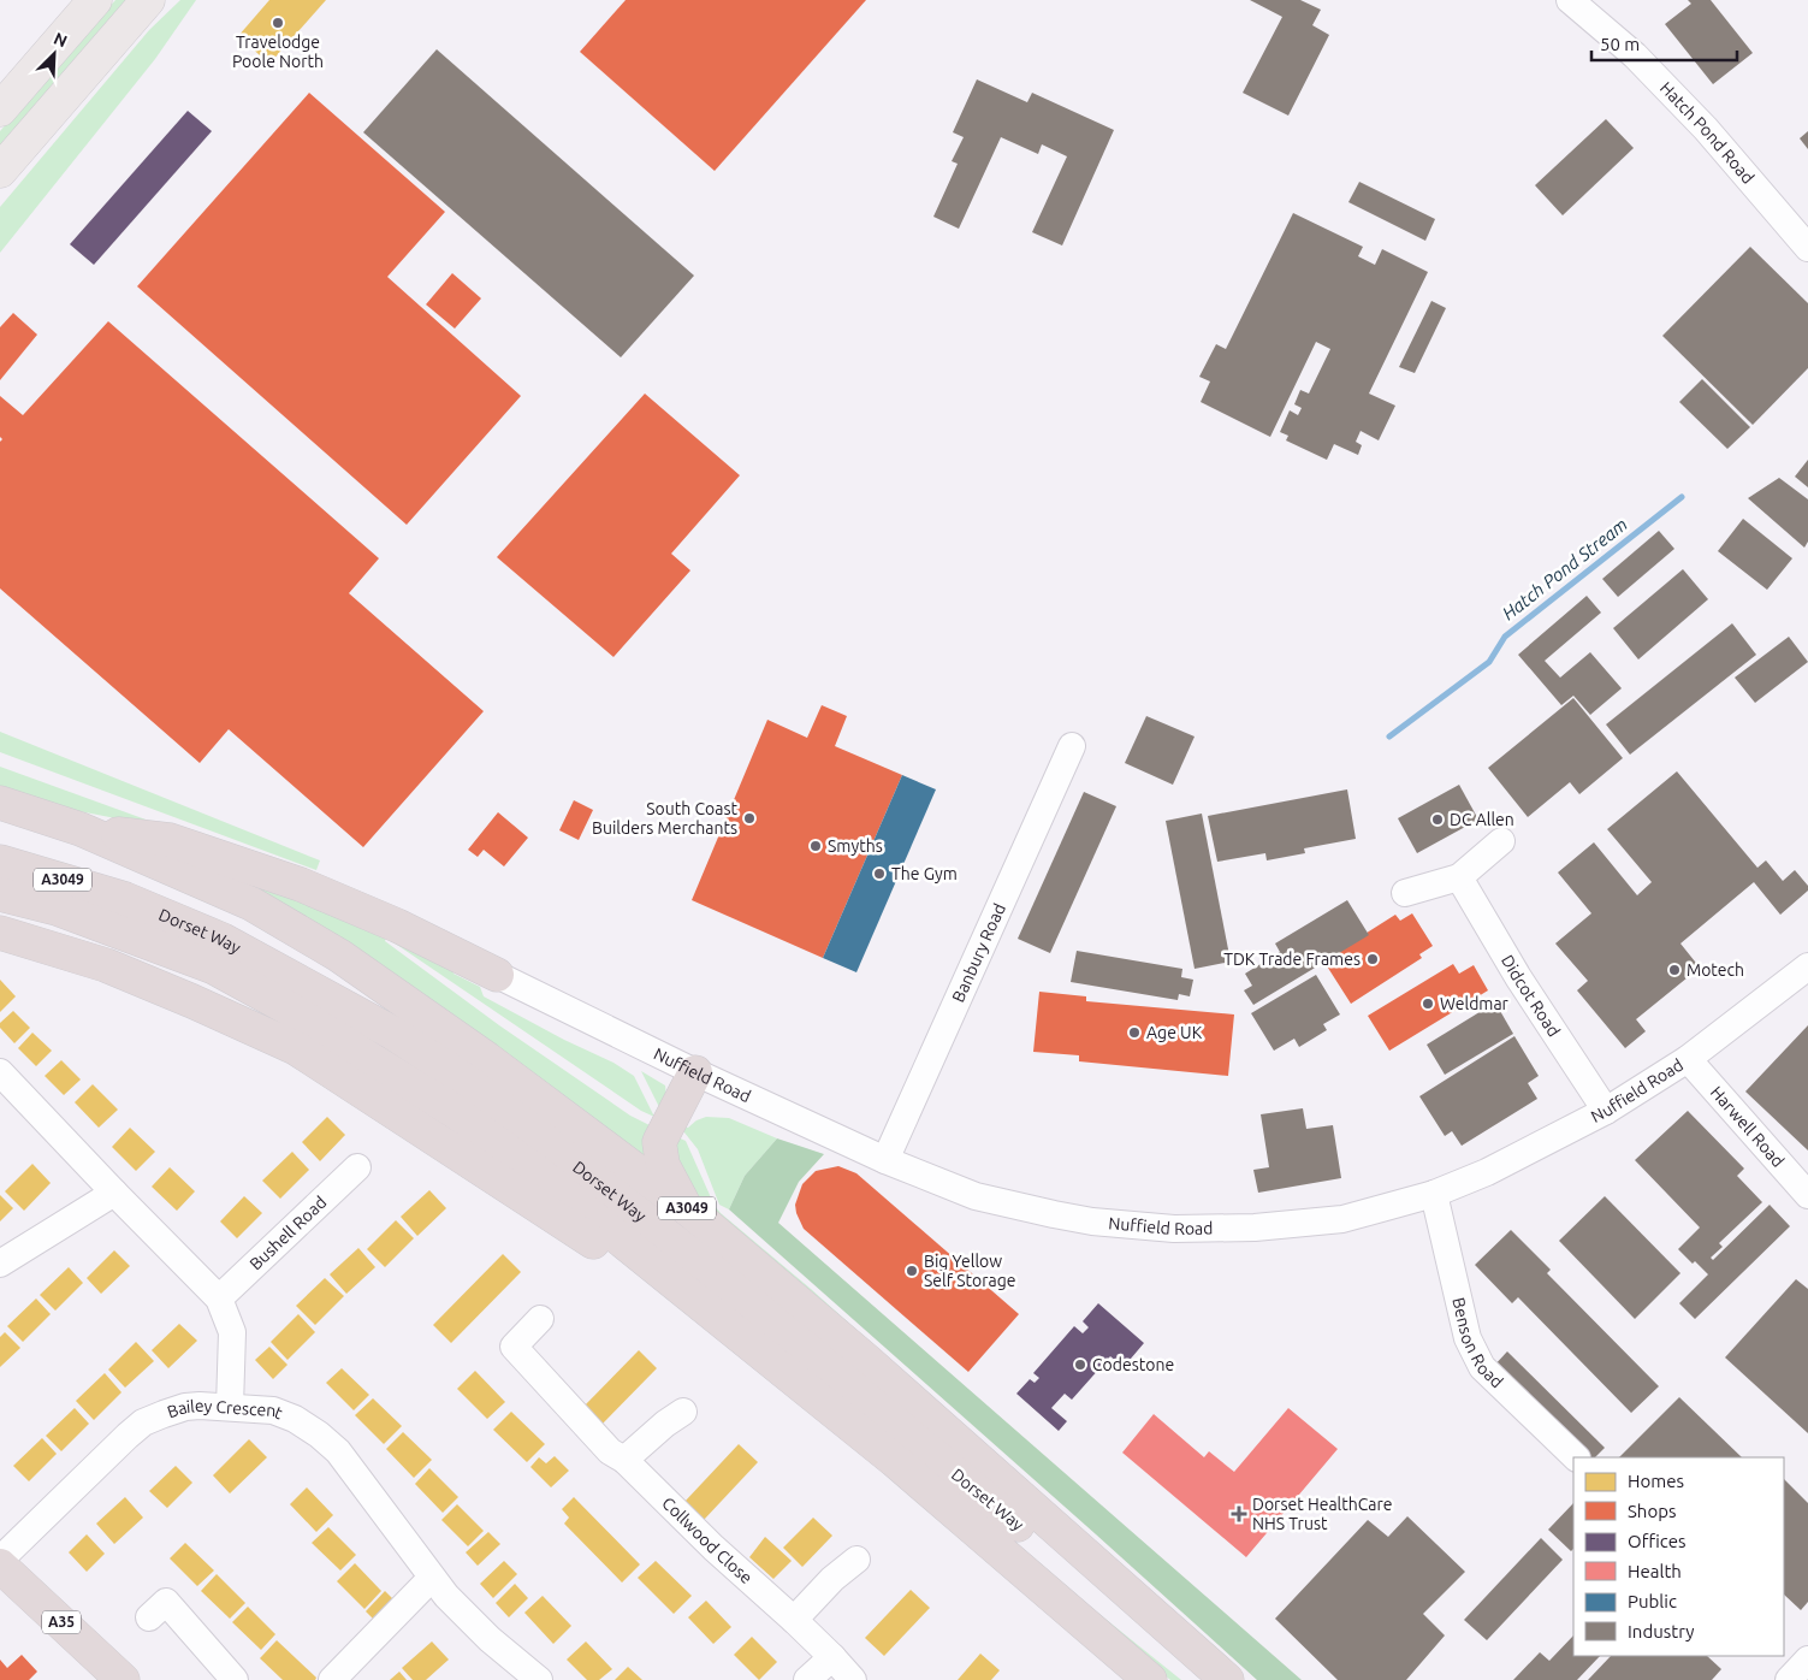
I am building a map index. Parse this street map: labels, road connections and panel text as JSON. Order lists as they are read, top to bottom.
{
  "streets": {
    "highway": ["A3049", "Dorset Way", "A35"],
    "street": [
      "Hatch Pond Road",
      "Banbury Road",
      "Didcot Road",
      "Nuffield Road",
      "Harwell Road",
      "Bushell Road",
      "Benson Road",
      "Bailey Crescent",
      "Collwood Close"
    ]
  },
  "crossings": [
    ["A3049", "Dorset Way"],
    ["Banbury Road", "Nuffield Road"],
    ["Didcot Road", "Nuffield Road"],
    ["Nuffield Road", "Harwell Road"],
    ["Nuffield Road", "Benson Road"]
  ],
  "water": ["Hatch Pond Stream"],
  "places": {
    "other": [
      "Travelodge Poole North",
      "South Coast Builders Merchants",
      "DC Allen",
      "Smyths",
      "The Gym",
      "TDK Trade Frames",
      "Motech",
      "Weldmar",
      "Age UK",
      "Big Yellow Self Storage",
      "Codestone"
    ],
    "health": ["Dorset HealthCare NHS Trust"]
  },
  "legend": [
    "Homes",
    "Shops",
    "Offices",
    "Health",
    "Public",
    "Industry"
  ],
  "scale_bar": "50 m",
  "north": "top right"
}
